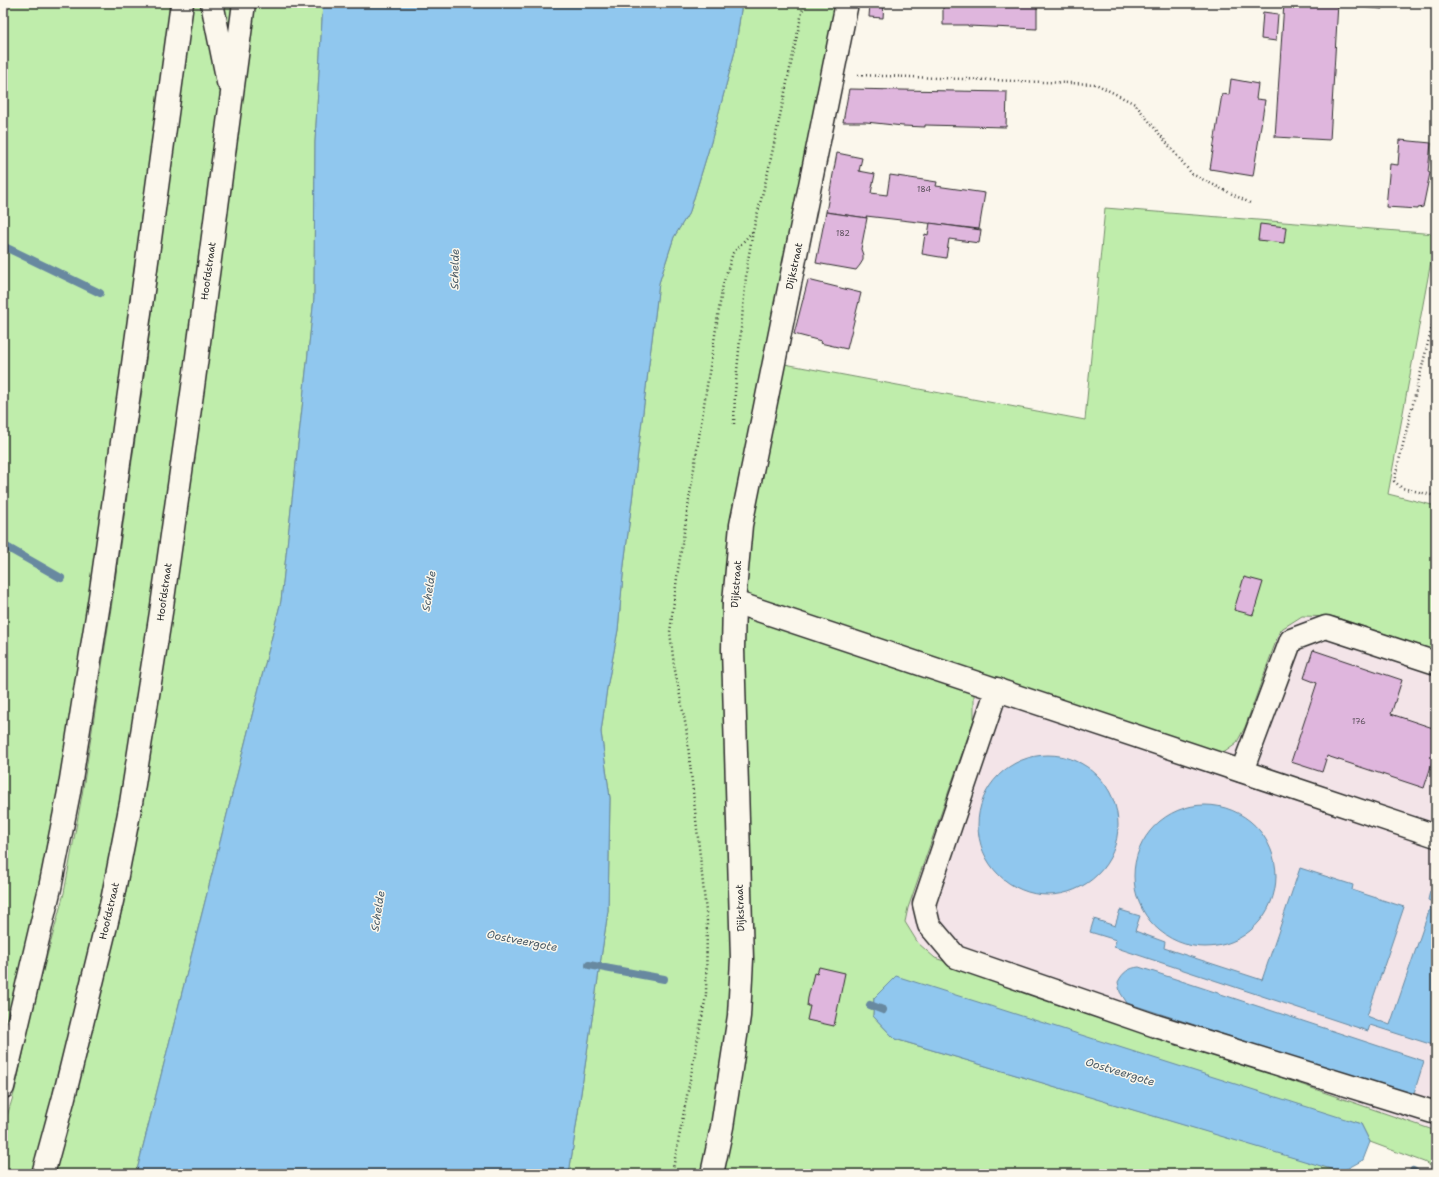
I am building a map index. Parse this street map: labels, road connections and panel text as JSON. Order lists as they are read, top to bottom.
{
  "streets": {
    "street": ["Dijkstraat", "Hoofdstraat"]
  },
  "water": ["Schelde", "Oostveergote"],
  "house_numbers": ["184", "182", "176"]
}
